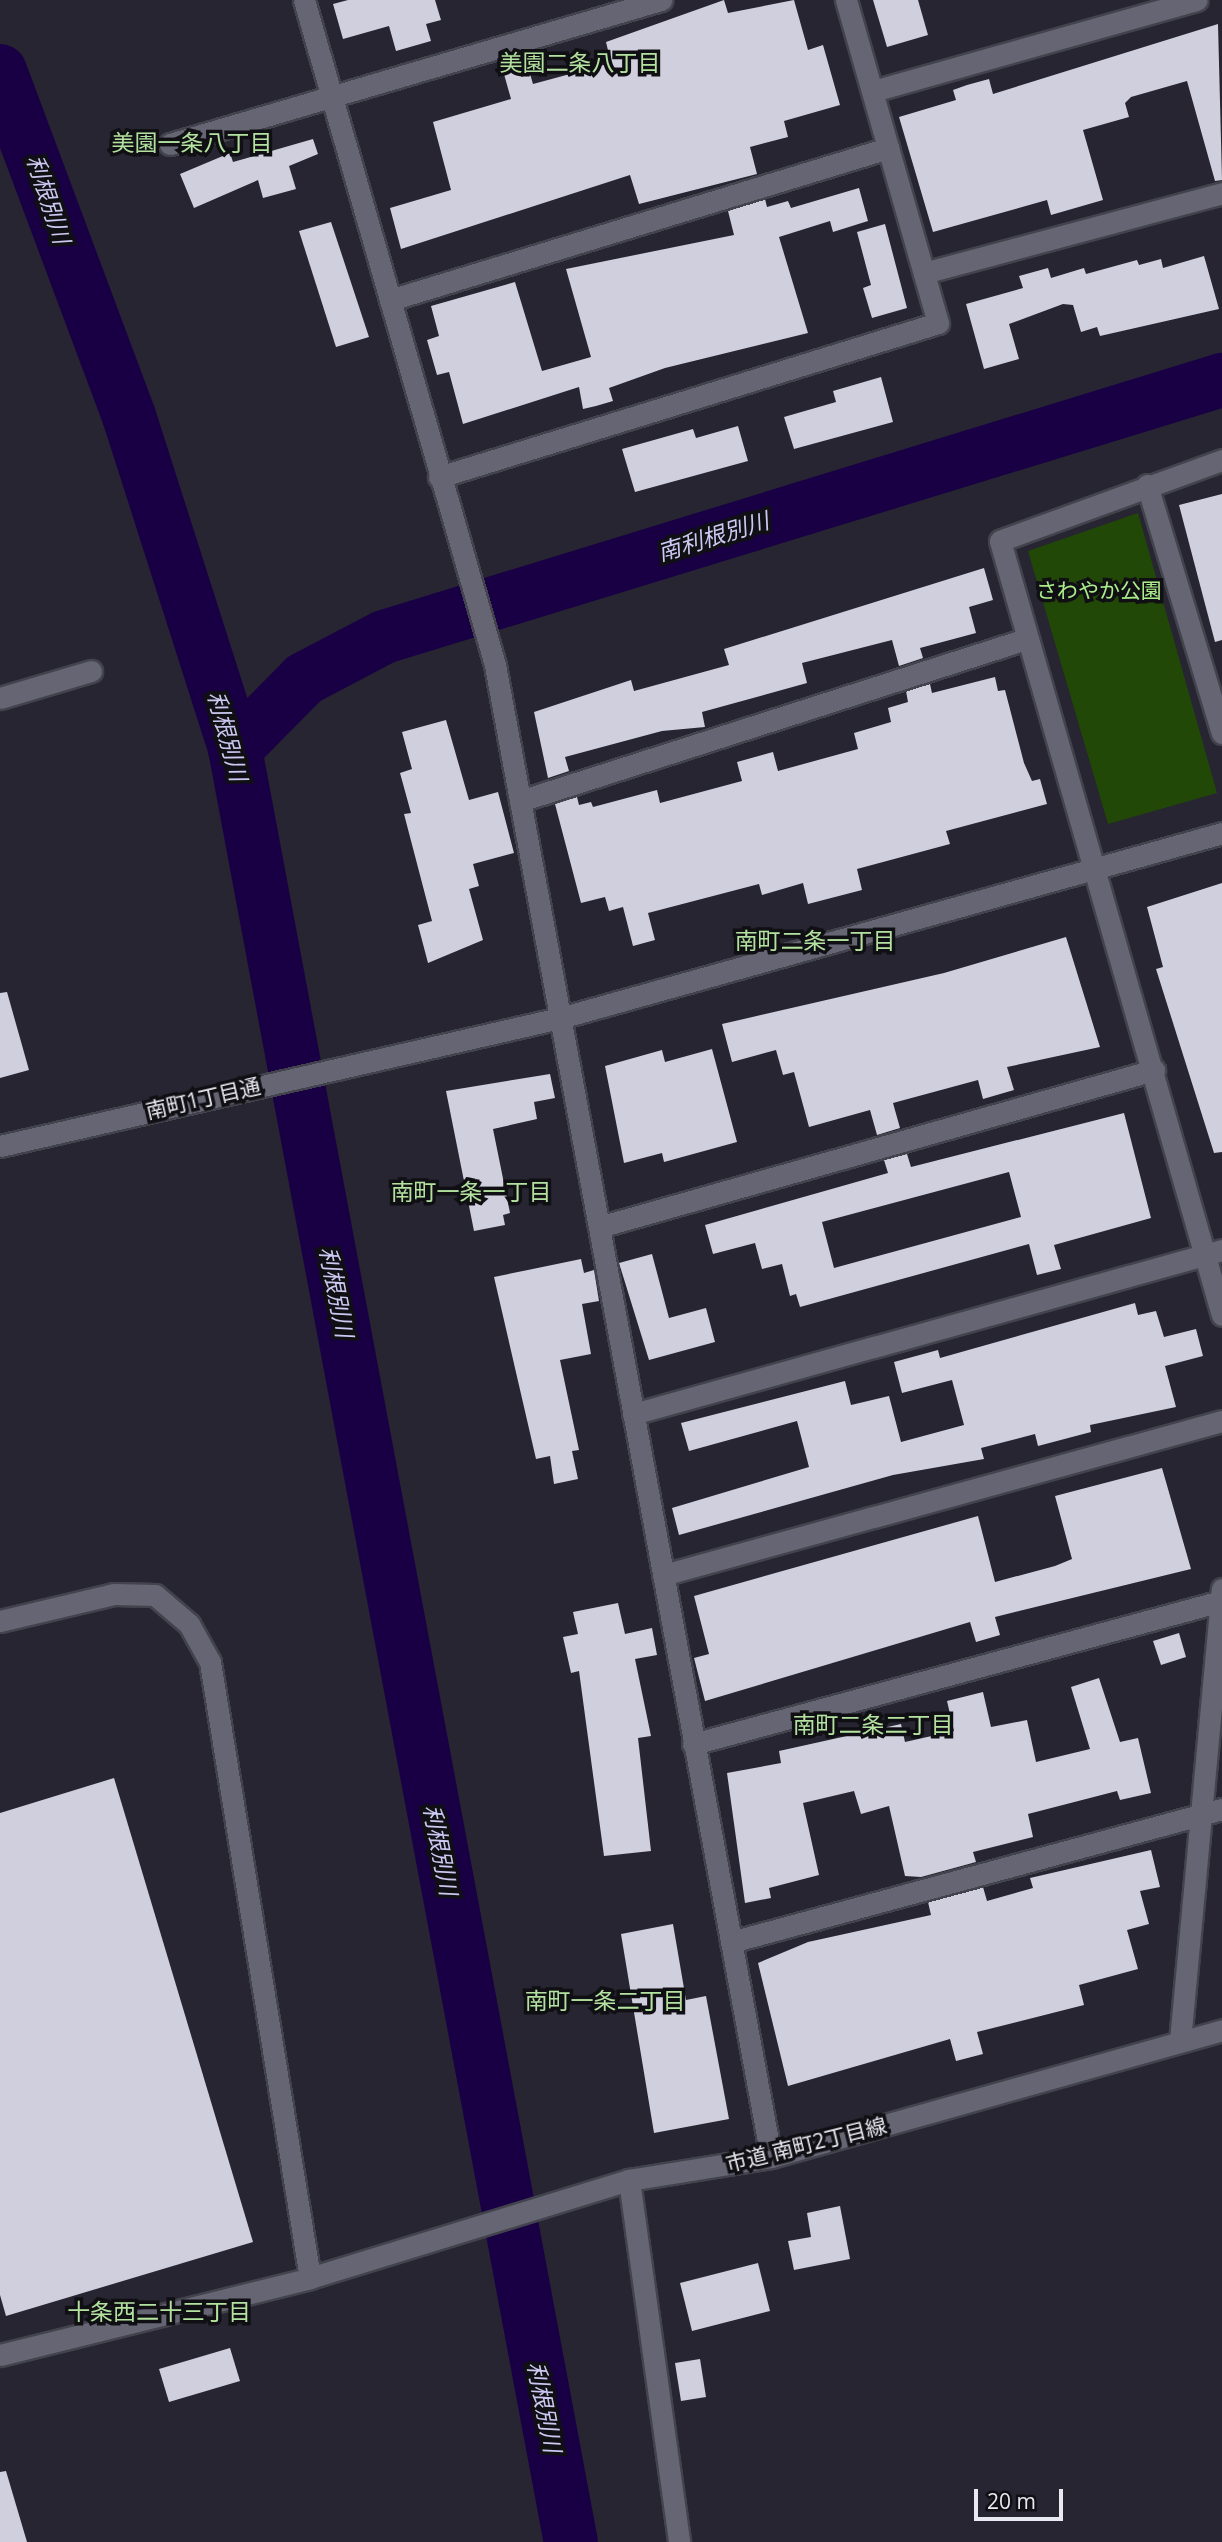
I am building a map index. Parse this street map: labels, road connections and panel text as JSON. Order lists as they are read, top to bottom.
{
  "streets": {
    "street": ["南町1丁目通", "市道 南町2丁目線"]
  },
  "districts": [
    "美園二条八丁目",
    "美園一条八丁目",
    "南町二条一丁目",
    "南町一条一丁目",
    "南町二条二丁目",
    "南町一条二丁目",
    "十条西二十三丁目"
  ],
  "water": ["利根別川", "南利根別川"],
  "parks": ["さわやか公園"],
  "scale_bar": "20 m"
}
